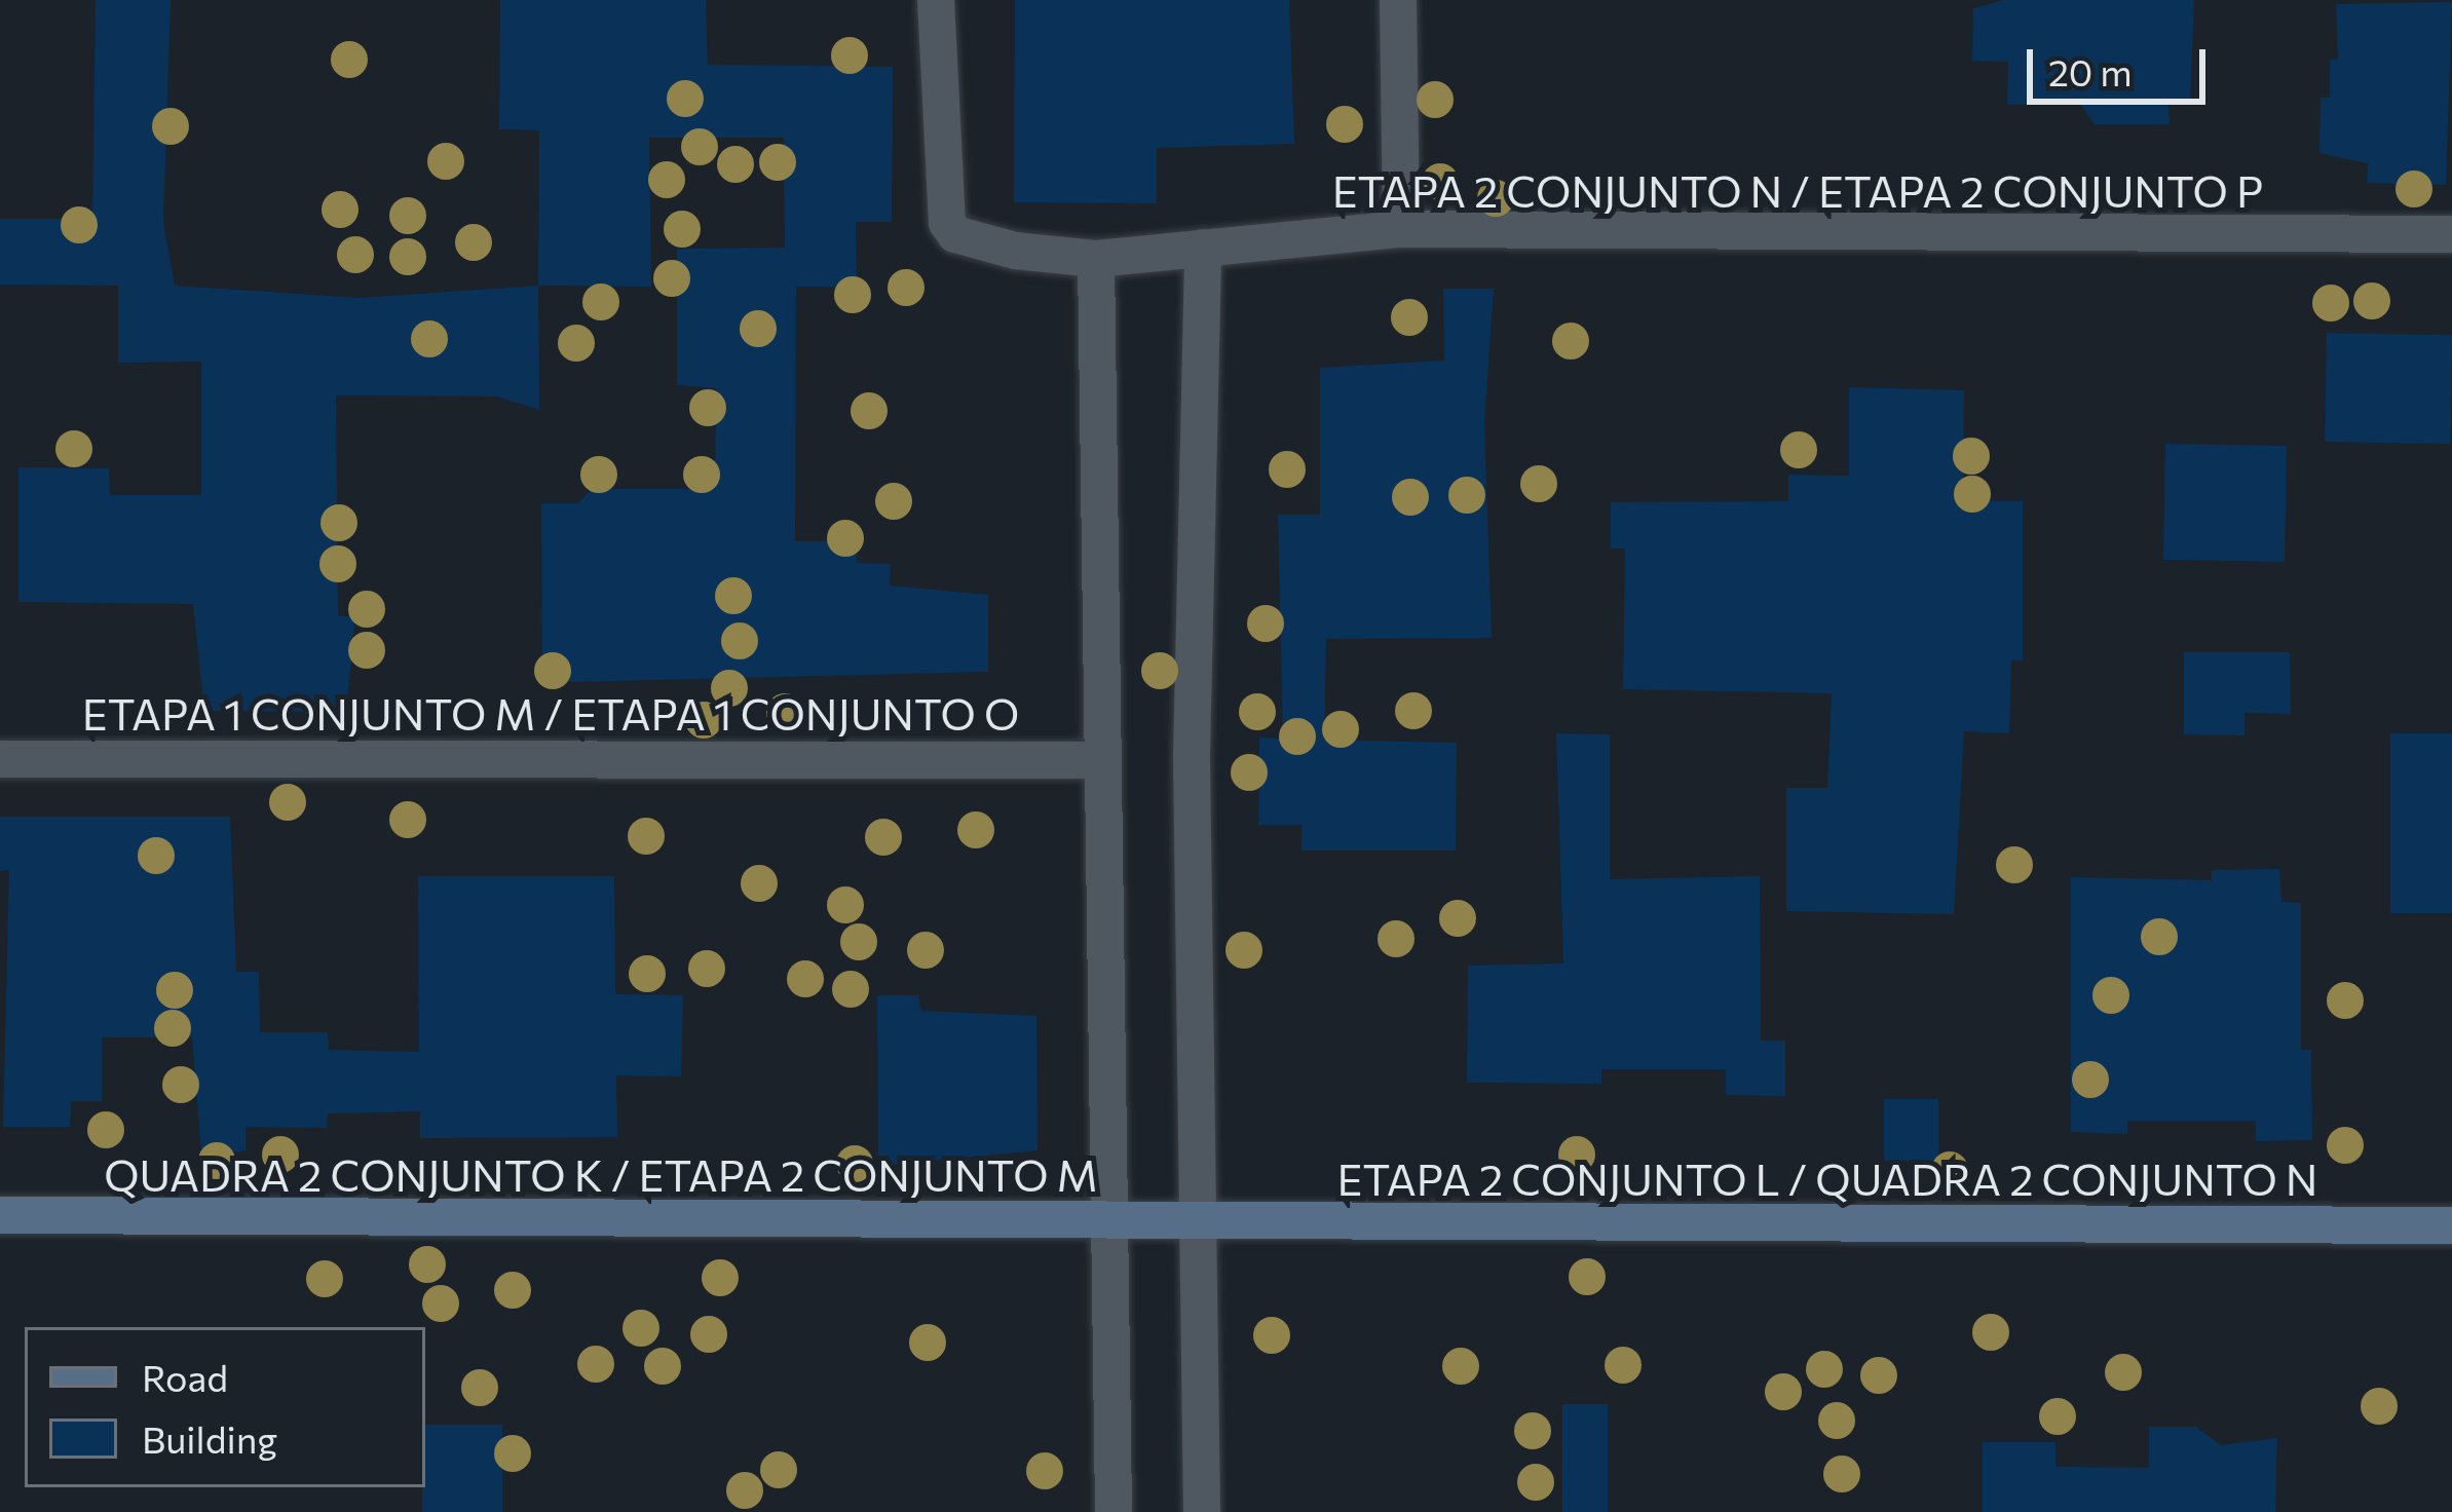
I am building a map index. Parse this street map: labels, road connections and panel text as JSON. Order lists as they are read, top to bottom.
{
  "streets": {
    "street": [
      "ETAPA 2 CONJUNTO N / ETAPA 2 CONJUNTO P",
      "ETAPA 1 CONJUNTO M / ETAPA 1 CONJUNTO O",
      "QUADRA 2 CONJUNTO K / ETAPA 2 CONJUNTO M",
      "ETAPA 2 CONJUNTO L / QUADRA 2 CONJUNTO N"
    ]
  },
  "crossings": [
    ["QUADRA 2 CONJUNTO K / ETAPA 2 CONJUNTO M", "ETAPA 2 CONJUNTO L / QUADRA 2 CONJUNTO N"]
  ],
  "legend": ["Road", "Building"],
  "scale_bar": "20 m"
}
